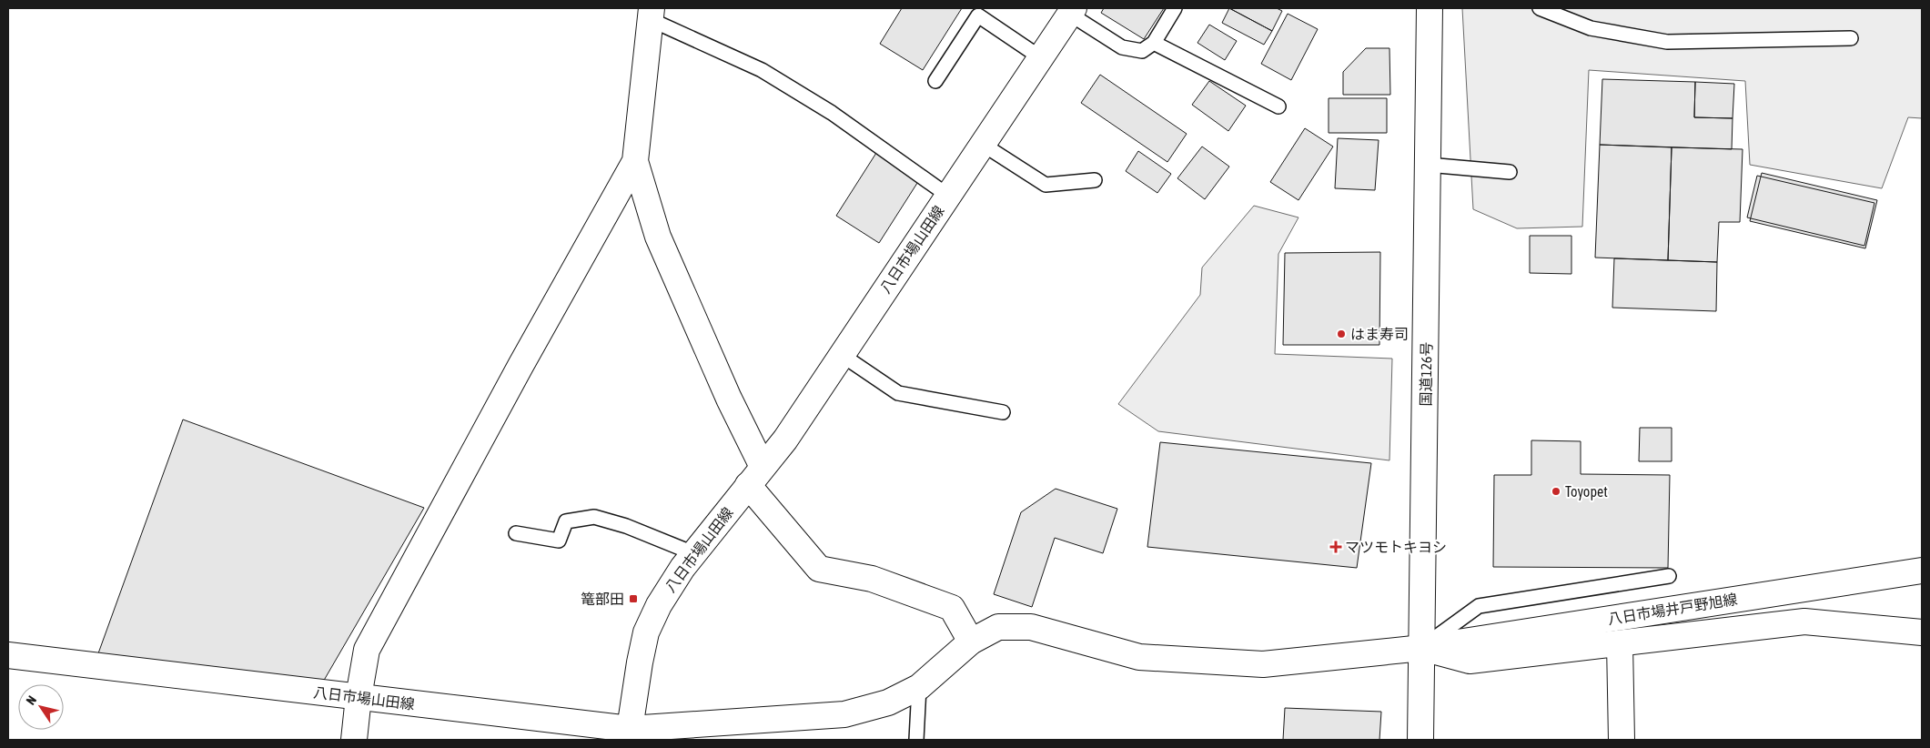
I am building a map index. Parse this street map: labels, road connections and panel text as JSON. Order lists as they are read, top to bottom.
{
  "streets": {
    "main road": ["八日市場山田線", "国道126号", "八日市場井戸野旭線"]
  },
  "crossings": [
    ["八日市場山田線", "八日市場井戸野旭線"],
    ["国道126号", "八日市場井戸野旭線"]
  ],
  "places": {
    "other": ["はま寿司", "Toyopet"],
    "health": ["マツモトキヨシ"],
    "transit": ["篭部田"]
  },
  "north": "top left"
}
